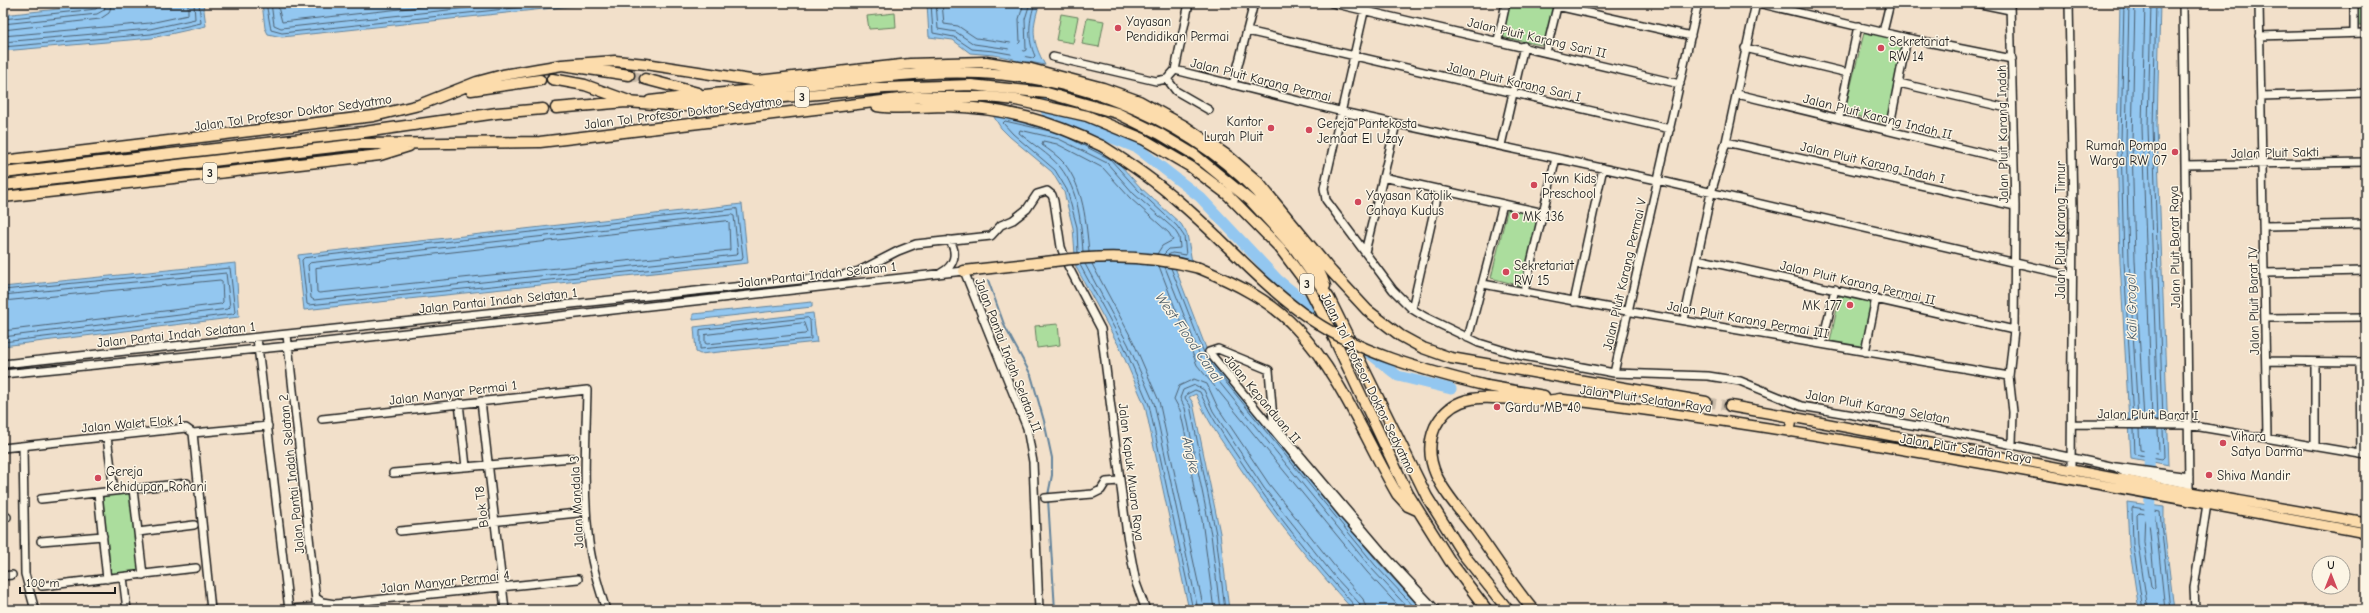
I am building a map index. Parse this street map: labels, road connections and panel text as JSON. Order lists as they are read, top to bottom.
{
  "streets": {
    "highway": ["3", "Jalan Tol Profesor Doktor Sedyatmo"],
    "main road": ["Jalan Pluit Selatan Raya"],
    "street": [
      "Jalan Pluit Karang Sari II",
      "Jalan Pluit Karang Permai",
      "Jalan Pluit Karang Sari I",
      "Jalan Pluit Karang Indah II",
      "Jalan Pluit Karang Indah",
      "Jalan Pluit Sakti",
      "Jalan Pluit Karang Indah I",
      "Jalan Pluit Karang Timur",
      "Jalan Pluit Barat Raya",
      "Jalan Pantai Indah Selatan 1",
      "Jalan Pluit Karang Permai V",
      "Jalan Pluit Karang Permai II",
      "Jalan Pluit Barat IV",
      "Jalan Pluit Karang Permai III",
      "Jalan Pantai Indah Selatan II",
      "Jalan Manyar Permai 1",
      "Jalan Kepanduan II",
      "Jalan Pluit Karang Selatan",
      "Jalan Pluit Barat I",
      "Jalan Walet Elok 1",
      "Jalan Kapuk Muara Raya",
      "Jalan Pantai Indah Selatan 2",
      "Jalan Mandala 3",
      "Blok T8",
      "Jalan Manyar Permai 4"
    ]
  },
  "crossings": [
    ["Jalan Pluit Karang Sari II", "Jalan Pluit Karang Permai V"],
    ["Jalan Pluit Karang Sari II", "Jalan Pluit Karang Selatan"],
    ["Jalan Pluit Karang Permai", "Jalan Pluit Karang Indah"],
    ["Jalan Pluit Karang Permai", "Jalan Pluit Karang Timur"],
    ["Jalan Pluit Karang Permai", "Jalan Pluit Karang Permai V"],
    ["Jalan Pluit Karang Permai", "Jalan Pluit Karang Selatan"],
    ["Jalan Pluit Karang Sari I", "Jalan Pluit Karang Permai V"],
    ["Jalan Pluit Karang Sari I", "Jalan Pluit Karang Selatan"],
    ["Jalan Pluit Karang Indah II", "Jalan Pluit Karang Indah"],
    ["Jalan Pluit Karang Indah", "Jalan Pluit Karang Indah I"],
    ["Jalan Pluit Karang Indah", "Jalan Pluit Karang Permai II"],
    ["Jalan Pluit Karang Indah", "Jalan Pluit Karang Permai III"],
    ["Jalan Pluit Karang Indah", "Jalan Pluit Karang Selatan"],
    ["Jalan Pluit Sakti", "Jalan Pluit Barat Raya"],
    ["Jalan Pluit Sakti", "Jalan Pluit Barat IV"],
    ["Jalan Pluit Karang Timur", "Jalan Pluit Selatan Raya"],
    ["Jalan Pluit Karang Timur", "Jalan Pluit Karang Selatan"],
    ["Jalan Pluit Karang Timur", "Jalan Pluit Barat I"],
    ["Jalan Pluit Barat Raya", "Jalan Pluit Selatan Raya"],
    ["Jalan Pluit Barat Raya", "Jalan Pluit Karang Selatan"],
    ["Jalan Pluit Barat Raya", "Jalan Pluit Barat I"],
    ["Jalan Pantai Indah Selatan 1", "Jalan Pantai Indah Selatan II"],
    ["Jalan Pantai Indah Selatan 1", "Jalan Kapuk Muara Raya"],
    ["Jalan Pantai Indah Selatan 1", "Jalan Pantai Indah Selatan 2"],
    ["Jalan Pluit Karang Permai V", "Jalan Pluit Karang Permai III"],
    ["Jalan Pluit Karang Permai V", "Jalan Pluit Karang Selatan"],
    ["Jalan Pluit Barat IV", "Jalan Pluit Barat I"],
    ["Jalan Manyar Permai 1", "Jalan Mandala 3"],
    ["Jalan Manyar Permai 1", "Blok T8"],
    ["Jalan Pluit Selatan Raya", "Jalan Pluit Karang Selatan"],
    ["Jalan Pantai Indah Selatan 2", "Jalan Manyar Permai 4"],
    ["Blok T8", "Jalan Manyar Permai 4"]
  ],
  "water": ["Kali Grogol", "West Flood Canal", "Angke"],
  "places": [
    "Yayasan Pendidikan Permai",
    "Sekretariat RW 14",
    "Kantor Lurah Pluit",
    "Gereja Pantekosta Jemaat El Uzay",
    "Rumah Pompa Warga RW 07",
    "Town Kids Preschool",
    "Yayasan Katolik Cahaya Kudus",
    "MK 136",
    "Sekretariat RW 15",
    "MK 177",
    "Gardu MB 40",
    "Vihara Satya Darma",
    "Shiva Mandir",
    "Gereja Kehidupan Rohani"
  ],
  "scale_bar": "100 m",
  "north": "top"
}
